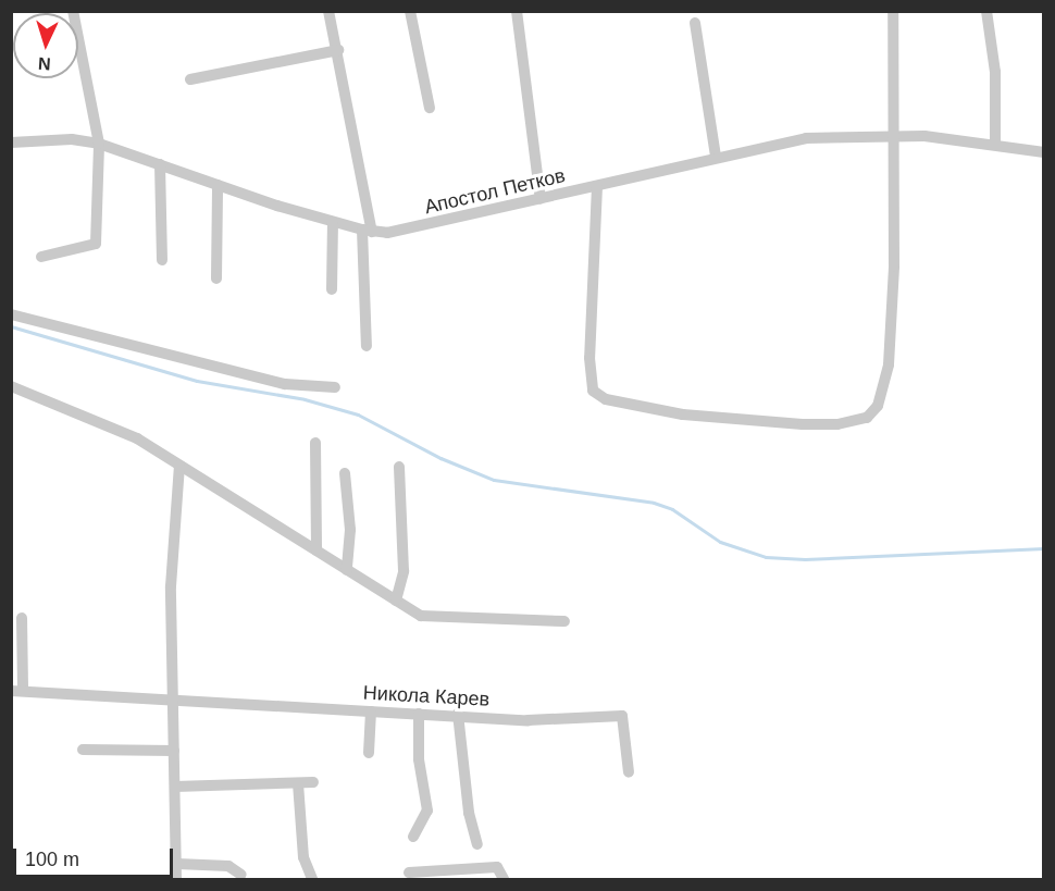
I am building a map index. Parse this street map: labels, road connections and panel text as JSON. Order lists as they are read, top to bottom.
{
  "streets": {
    "street": ["Апостол Петков", "Никола Карев"]
  },
  "scale_bar": "100 m",
  "north": "bottom"
}
